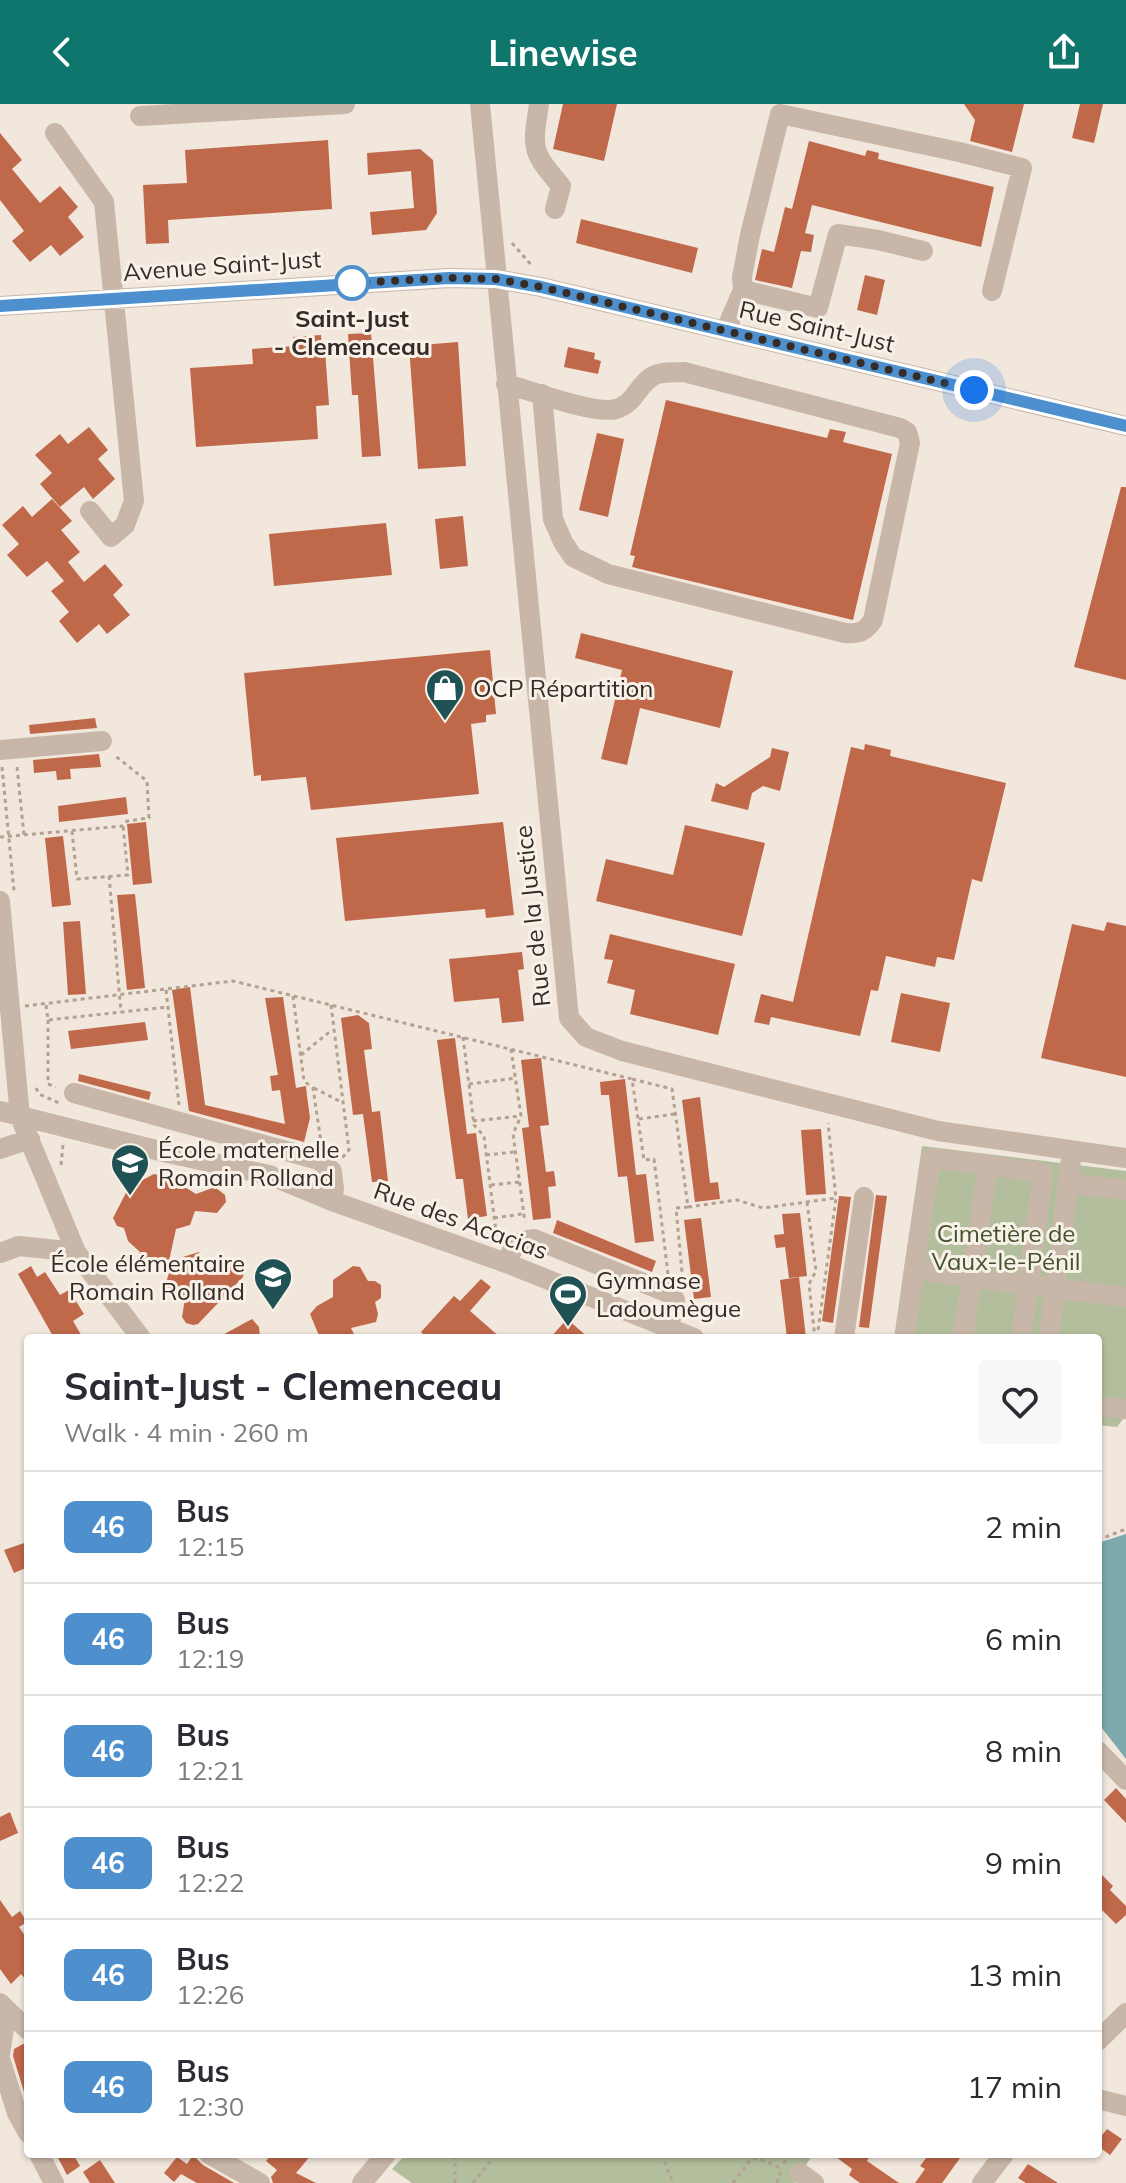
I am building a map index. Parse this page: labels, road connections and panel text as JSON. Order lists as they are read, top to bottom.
{
  "streets": {
    "street": [
      "Avenue Saint-Just",
      "Rue Saint-Just",
      "Rue de la Justice",
      "Rue des Acacias"
    ]
  },
  "crossings": [
    ["Avenue Saint-Just", "Rue Saint-Just"],
    ["Avenue Saint-Just", "Rue de la Justice"],
    ["Rue Saint-Just", "Rue de la Justice"]
  ],
  "parks": ["Cimetière de Vaux-le-Pénil"],
  "places": {
    "other": ["Saint-Just - Clemenceau"],
    "shop": ["OCP Répartition"],
    "school or university": ["École maternelle Romain Rolland", "École élémentaire Romain Rolland"],
    "sports": ["Gymnase Ladoumègue"]
  },
  "lines": ["bus line 46"],
  "page": {
    "header": "Linewise",
    "heading": ["Saint-Just - Clemenceau", "Walk · 4 min · 260 m"],
    "list": [
      {
        "mark": "46",
        "name": "Bus",
        "note": "12:15",
        "value": "2 min"
      },
      {
        "mark": "46",
        "name": "Bus",
        "note": "12:19",
        "value": "6 min"
      },
      {
        "mark": "46",
        "name": "Bus",
        "note": "12:21",
        "value": "8 min"
      },
      {
        "mark": "46",
        "name": "Bus",
        "note": "12:22",
        "value": "9 min"
      },
      {
        "mark": "46",
        "name": "Bus",
        "note": "12:26",
        "value": "13 min"
      },
      {
        "mark": "46",
        "name": "Bus",
        "note": "12:30",
        "value": "17 min"
      }
    ]
  }
}
